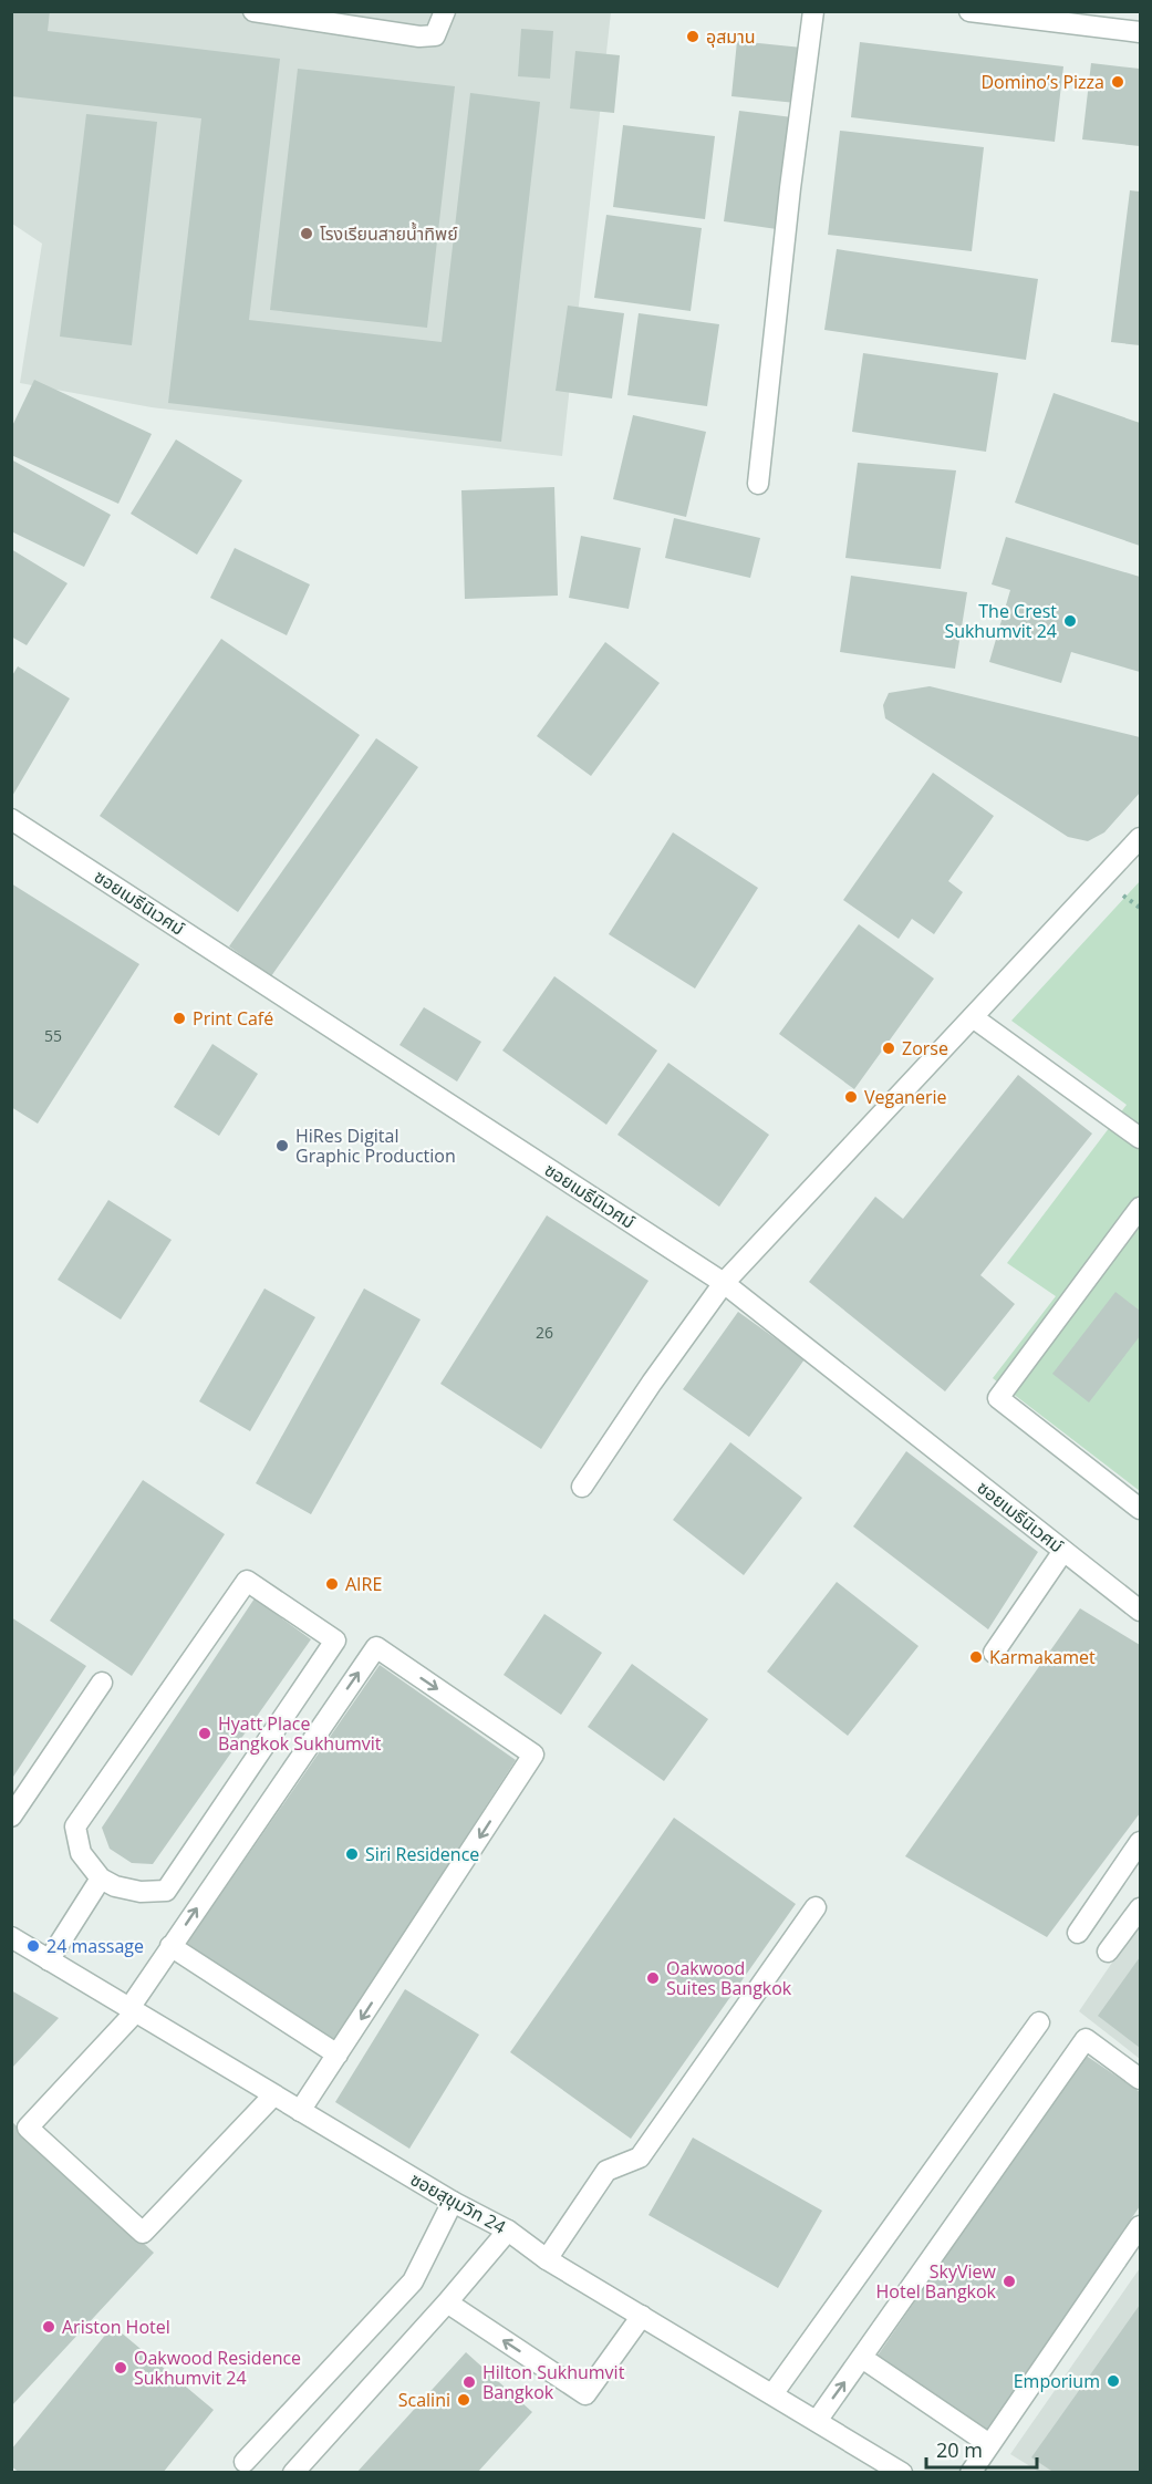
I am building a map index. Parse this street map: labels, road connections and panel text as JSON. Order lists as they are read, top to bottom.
{
  "streets": {
    "street": ["ซอยเมธีนิเวศม์", "ซอยสุขุมวิท 24"]
  },
  "places": [
    "อุสมาน",
    "Domino’s Pizza",
    "โรงเรียนสายน้ำทิพย์",
    "The Crest Sukhumvit 24",
    "Print Café",
    "Zorse",
    "Veganerie",
    "HiRes Digital Graphic Production",
    "AIRE",
    "Karmakamet",
    "Hyatt Place Bangkok Sukhumvit",
    "Siri Residence",
    "24 massage",
    "Oakwood Suites Bangkok",
    "SkyView Hotel Bangkok",
    "Ariston Hotel",
    "Oakwood Residence Sukhumvit 24",
    "Emporium",
    "Hilton Sukhumvit Bangkok",
    "Scalini"
  ],
  "house_numbers": ["55", "26"],
  "scale_bar": "20 m"
}
